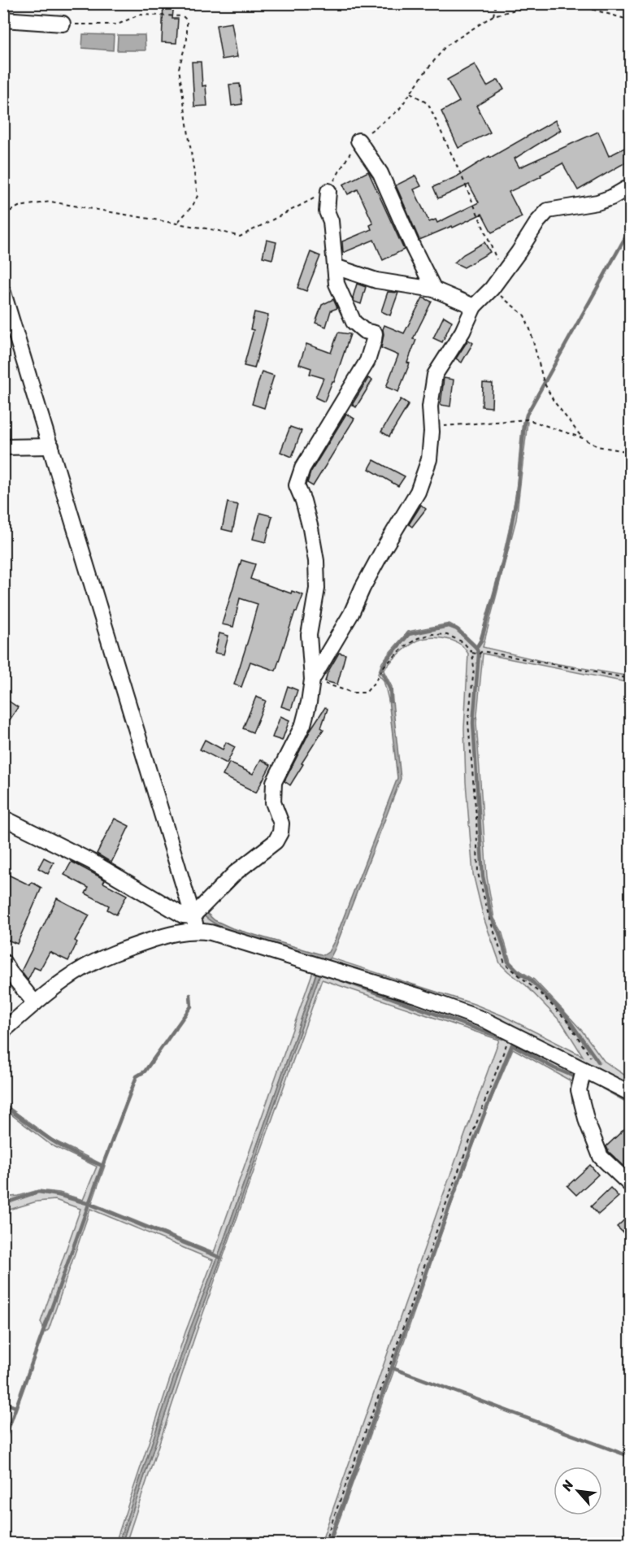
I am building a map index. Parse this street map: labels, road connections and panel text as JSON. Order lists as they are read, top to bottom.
{
  "north": "top left"
}
